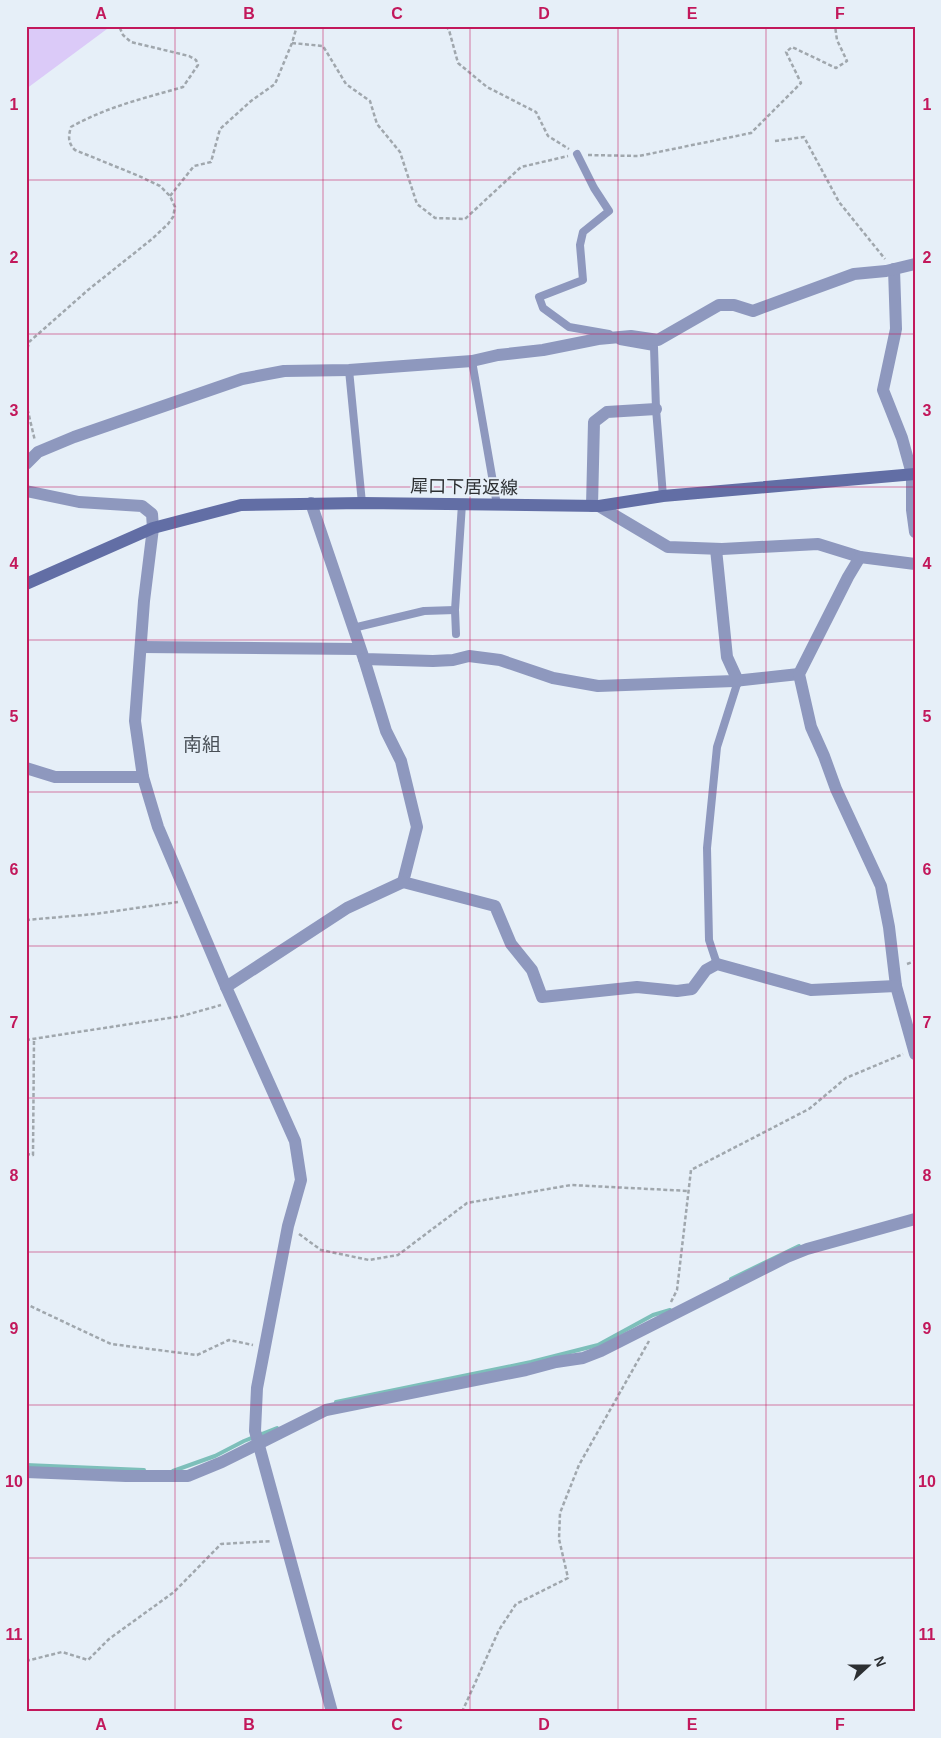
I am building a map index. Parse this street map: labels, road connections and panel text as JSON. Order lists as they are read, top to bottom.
{
  "streets": {
    "main road": ["犀口下居返線"]
  },
  "districts": ["南組"],
  "north": "right",
  "grid": {
    "columns": [
      "A",
      "B",
      "C",
      "D",
      "E",
      "F"
    ],
    "rows": [
      "1",
      "2",
      "3",
      "4",
      "5",
      "6",
      "7",
      "8",
      "9",
      "10",
      "11"
    ]
  }
}
